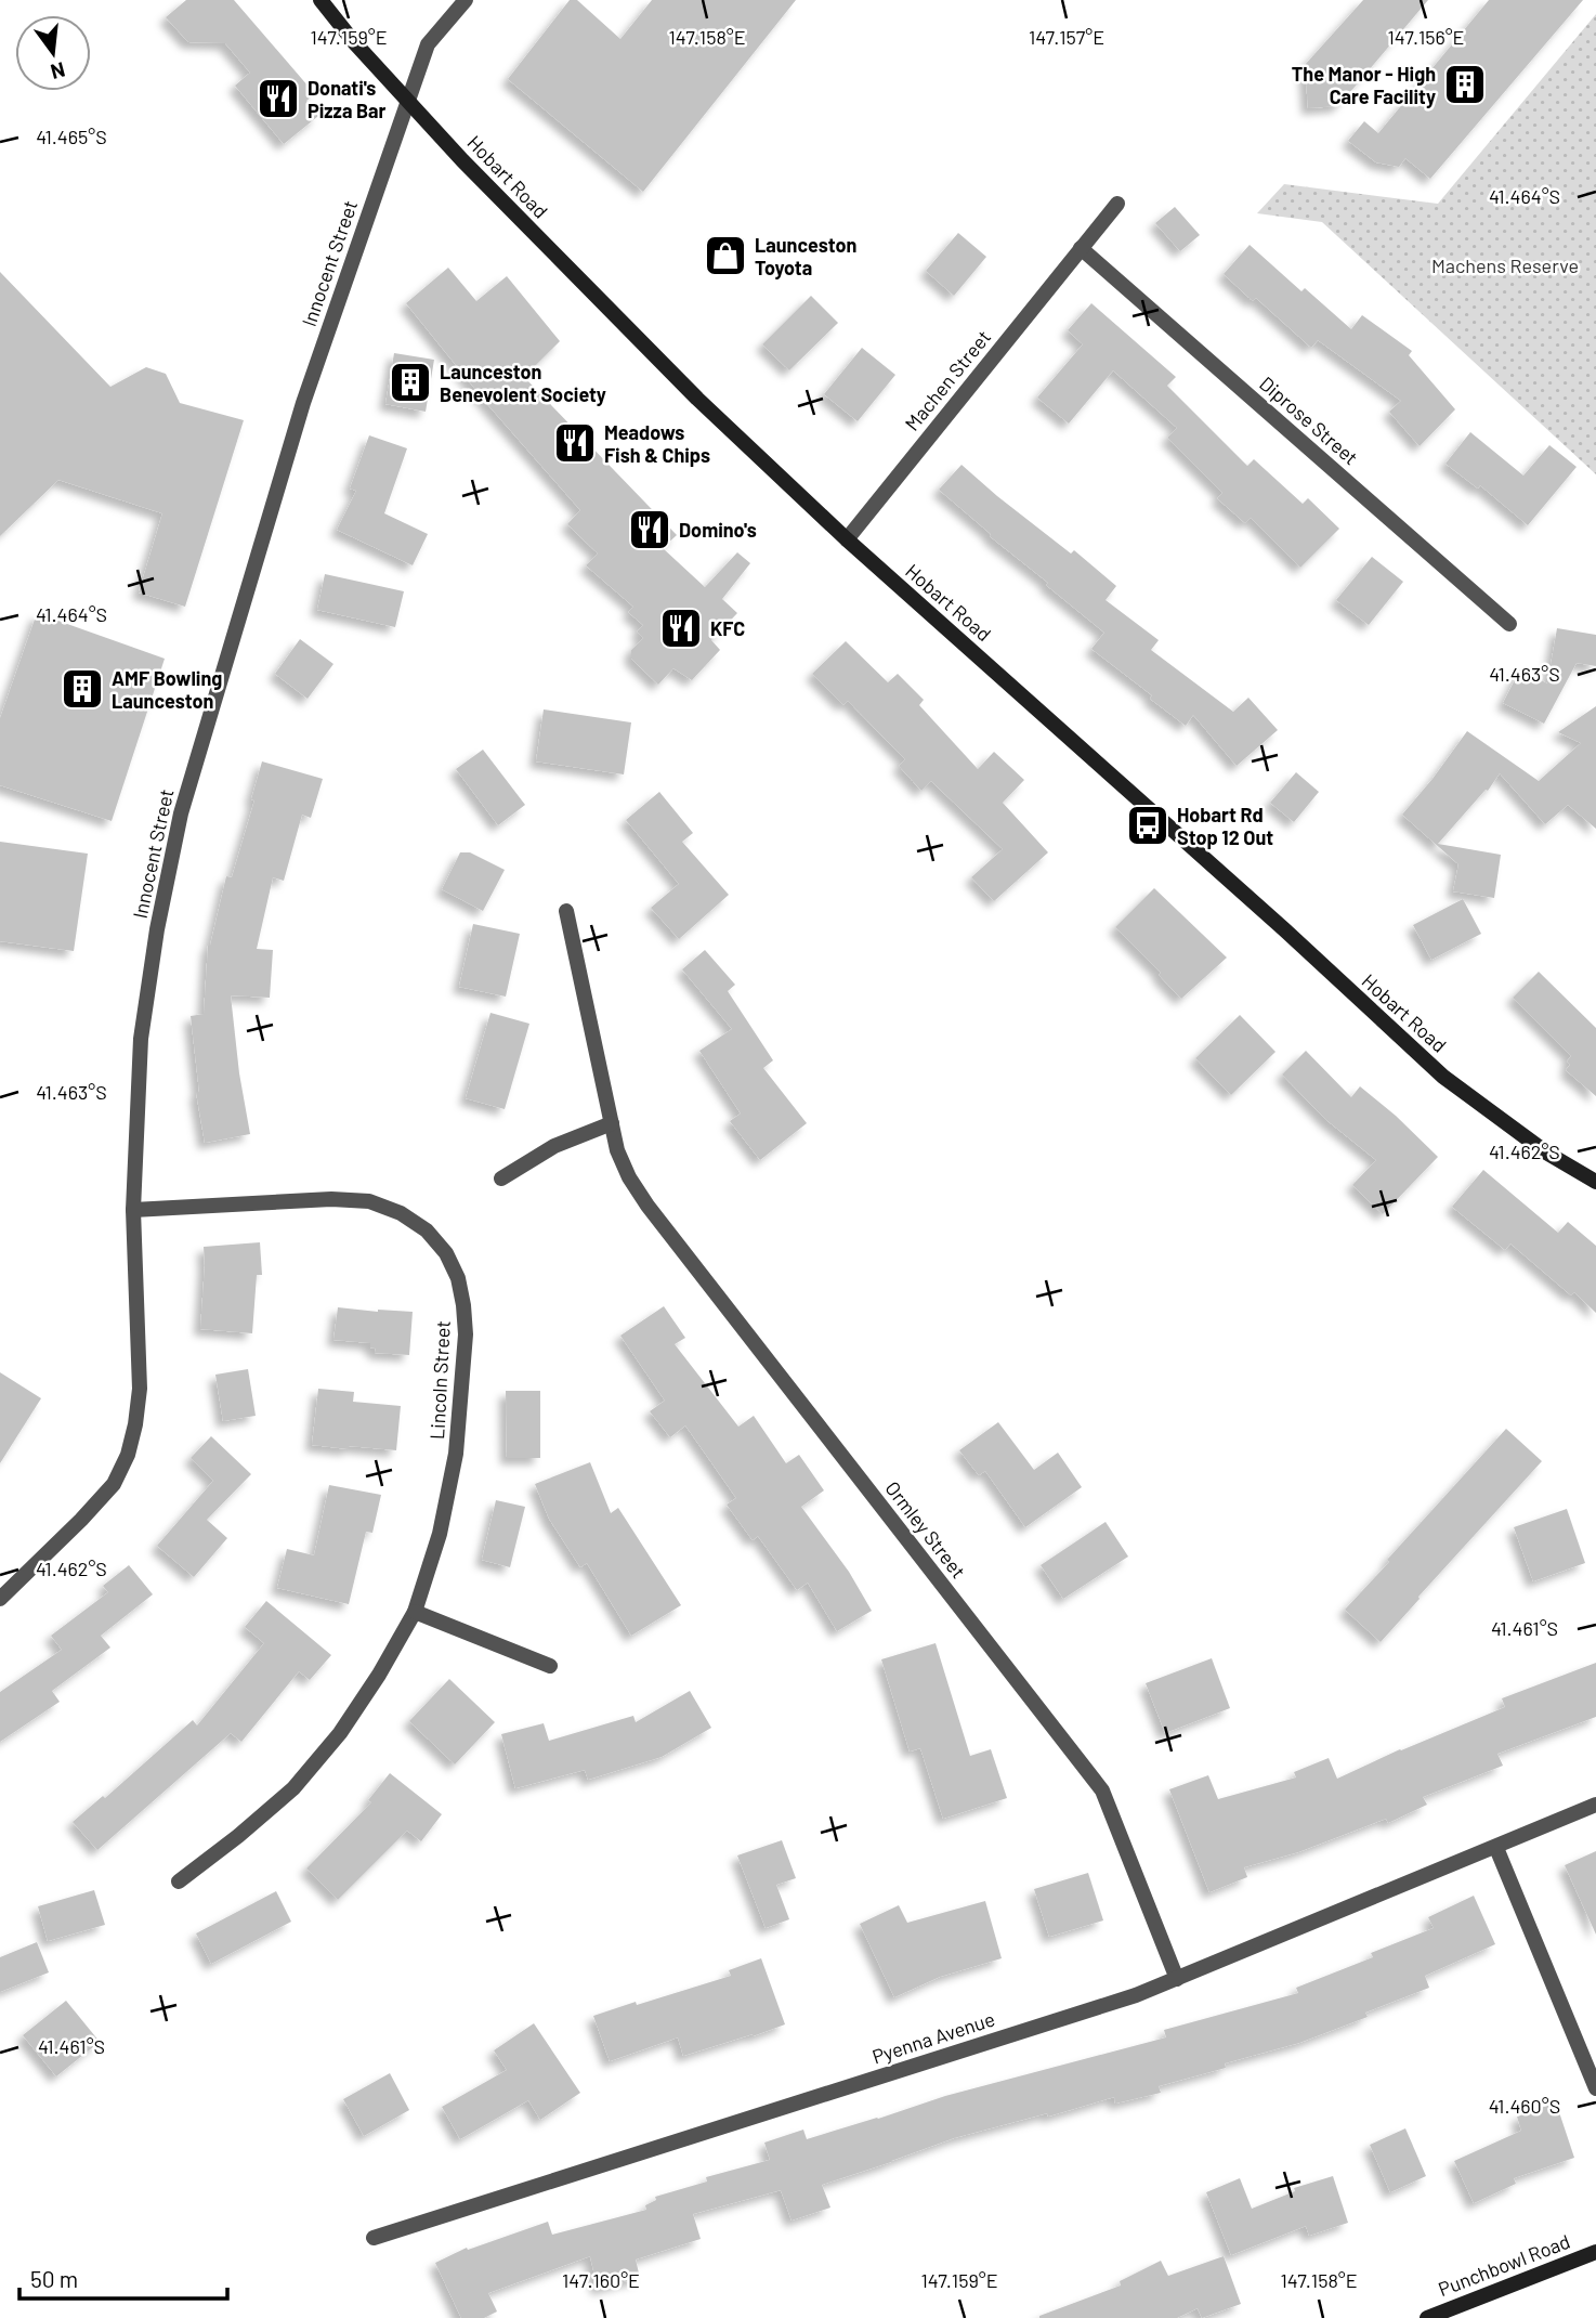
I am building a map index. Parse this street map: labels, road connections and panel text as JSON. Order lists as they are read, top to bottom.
{
  "streets": {
    "main road": ["Hobart Road", "Punchbowl Road"],
    "street": [
      "Innocent Street",
      "Machen Street",
      "Diprose Street",
      "Lincoln Street",
      "Ormley Street",
      "Pyenna Avenue"
    ]
  },
  "crossings": [
    ["Hobart Road", "Innocent Street"],
    ["Hobart Road", "Machen Street"],
    ["Innocent Street", "Lincoln Street"],
    ["Machen Street", "Diprose Street"],
    ["Ormley Street", "Pyenna Avenue"]
  ],
  "parks": ["Machens Reserve"],
  "places": {
    "building": ["The Manor - High Care Facility", "Launceston Benevolent Society", "AMF Bowling Launceston"],
    "restaurant": [
      "Donati's Pizza Bar",
      "Meadows Fish & Chips",
      "Domino's",
      "KFC"
    ],
    "shop": ["Launceston Toyota"],
    "bus stop": ["Hobart Rd Stop 12 Out"]
  },
  "scale_bar": "50 m",
  "north": "bottom",
  "coordinates": [
    "147.159°E",
    "147.158°E",
    "147.157°E",
    "147.156°E",
    "41.465°S",
    "41.464°S",
    "41.463°S",
    "41.462°S",
    "41.461°S",
    "41.460°S",
    "147.160°E"
  ]
}
